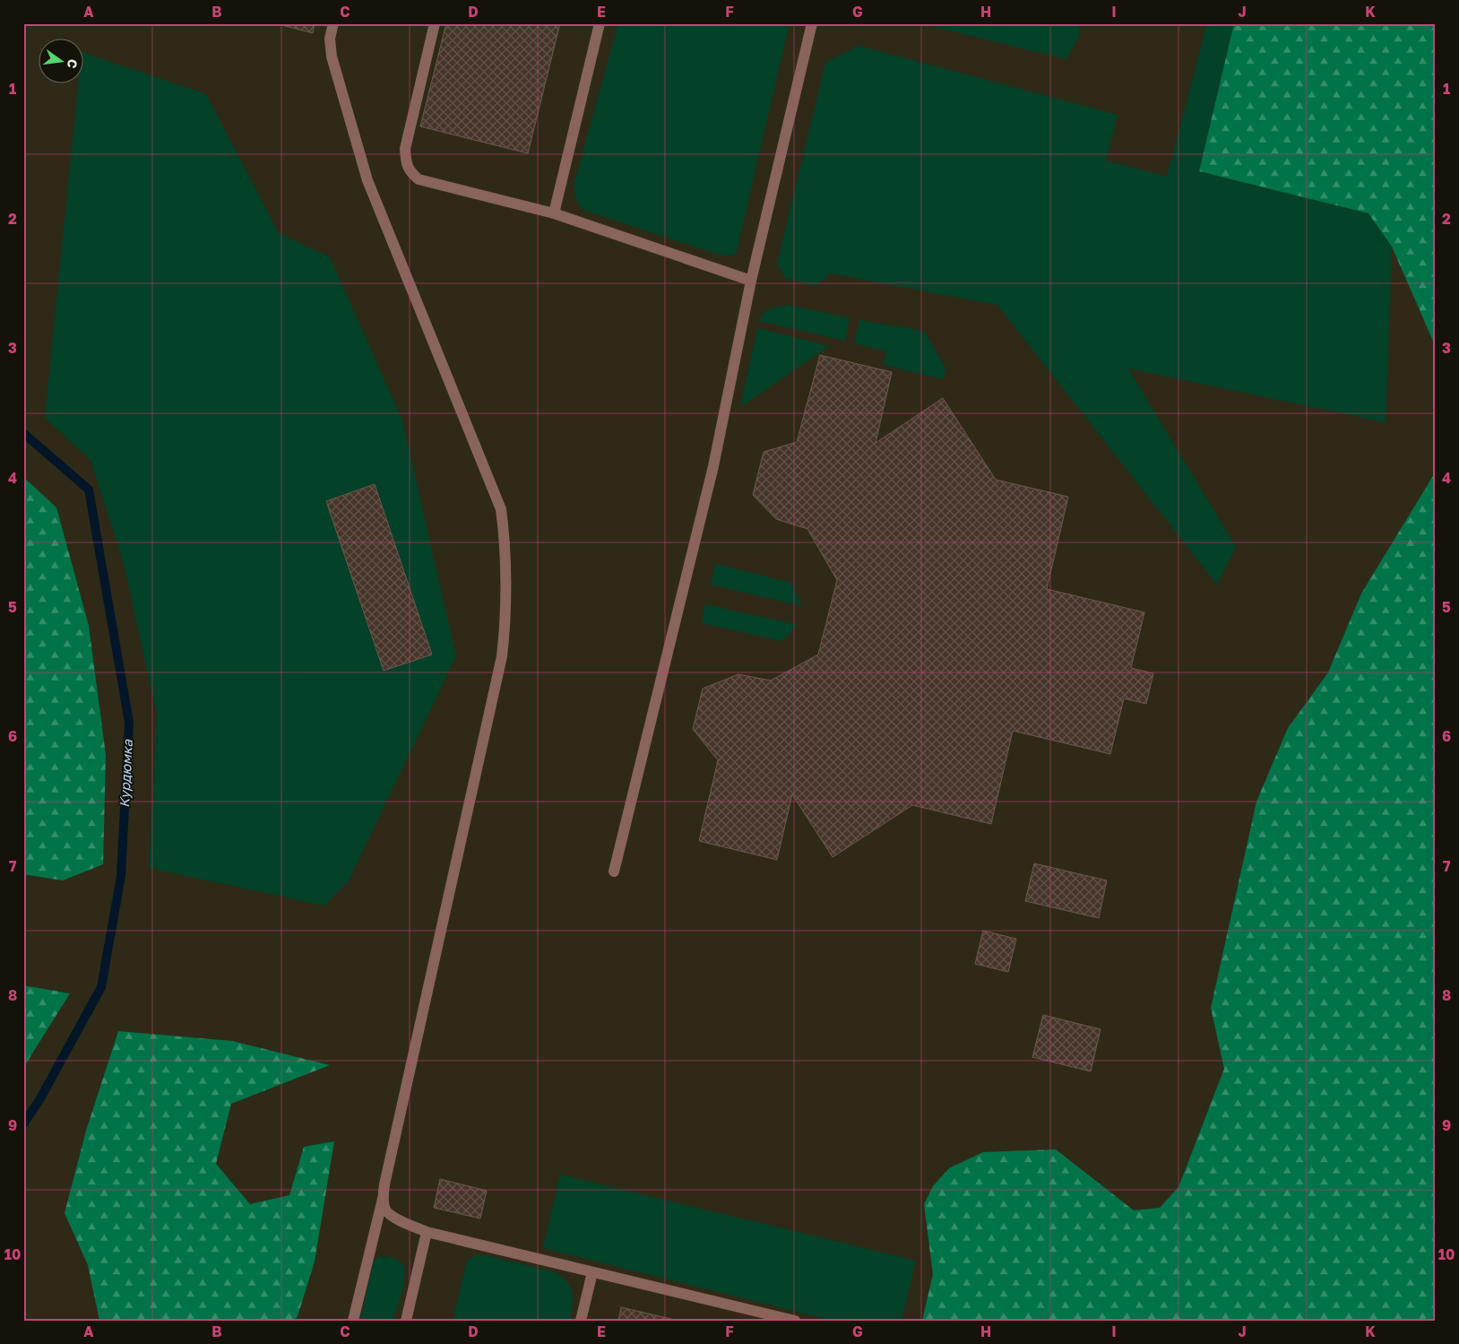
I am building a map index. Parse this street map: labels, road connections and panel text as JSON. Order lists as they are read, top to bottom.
{
  "water": ["Курдюмка"],
  "north": "right",
  "grid": {
    "columns": [
      "A",
      "B",
      "C",
      "D",
      "E",
      "F",
      "G",
      "H",
      "I",
      "J",
      "K"
    ],
    "rows": [
      "1",
      "2",
      "3",
      "4",
      "5",
      "6",
      "7",
      "8",
      "9",
      "10"
    ]
  }
}
